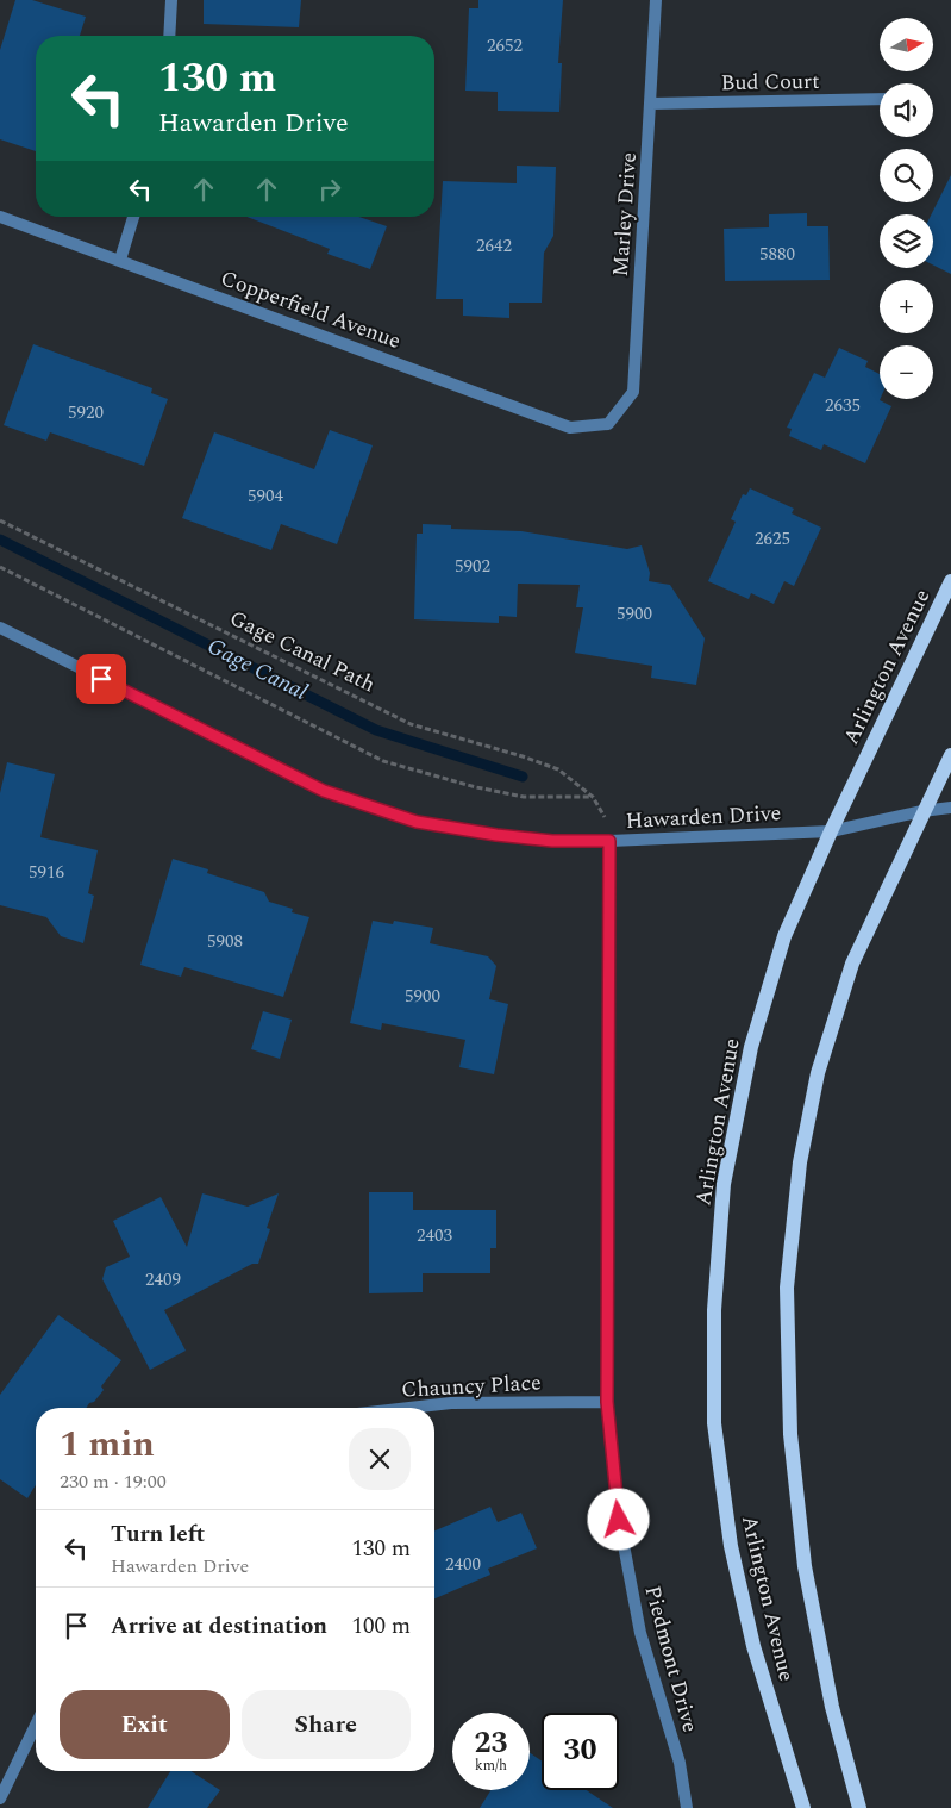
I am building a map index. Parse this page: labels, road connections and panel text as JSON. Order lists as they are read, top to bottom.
{
  "streets": {
    "main road": ["Arlington Avenue"],
    "street": [
      "Bud Court",
      "Marley Drive",
      "Copperfield Avenue",
      "Hawarden Drive",
      "Chauncy Place",
      "Piedmont Drive"
    ],
    "path": ["Gage Canal Path"]
  },
  "crossings": [
    ["Bud Court", "Marley Drive"],
    ["Marley Drive", "Copperfield Avenue"],
    ["Gage Canal Path", "Hawarden Drive"],
    ["Gage Canal Path", "Piedmont Drive"],
    ["Arlington Avenue", "Hawarden Drive"],
    ["Hawarden Drive", "Piedmont Drive"],
    ["Chauncy Place", "Piedmont Drive"]
  ],
  "water": ["Gage Canal"],
  "house_numbers": [
    "2652",
    "2642",
    "5880",
    "2635",
    "5920",
    "5904",
    "2625",
    "5902",
    "5900",
    "5916",
    "5908",
    "5900",
    "2403",
    "2409",
    "2400"
  ],
  "north": "right",
  "page": {
    "map_buttons": ["+", "−"],
    "turn": ["130 m", "Hawarden Drive"],
    "heading": ["1 min", "230 m · 19:00"],
    "list": [
      {
        "name": "Turn left",
        "note": "Hawarden Drive",
        "value": "130 m"
      },
      {
        "name": "Arrive at destination",
        "value": "100 m"
      }
    ],
    "buttons": ["Exit", "Share"],
    "speed": "23 km/h",
    "limit": "30"
  }
}
